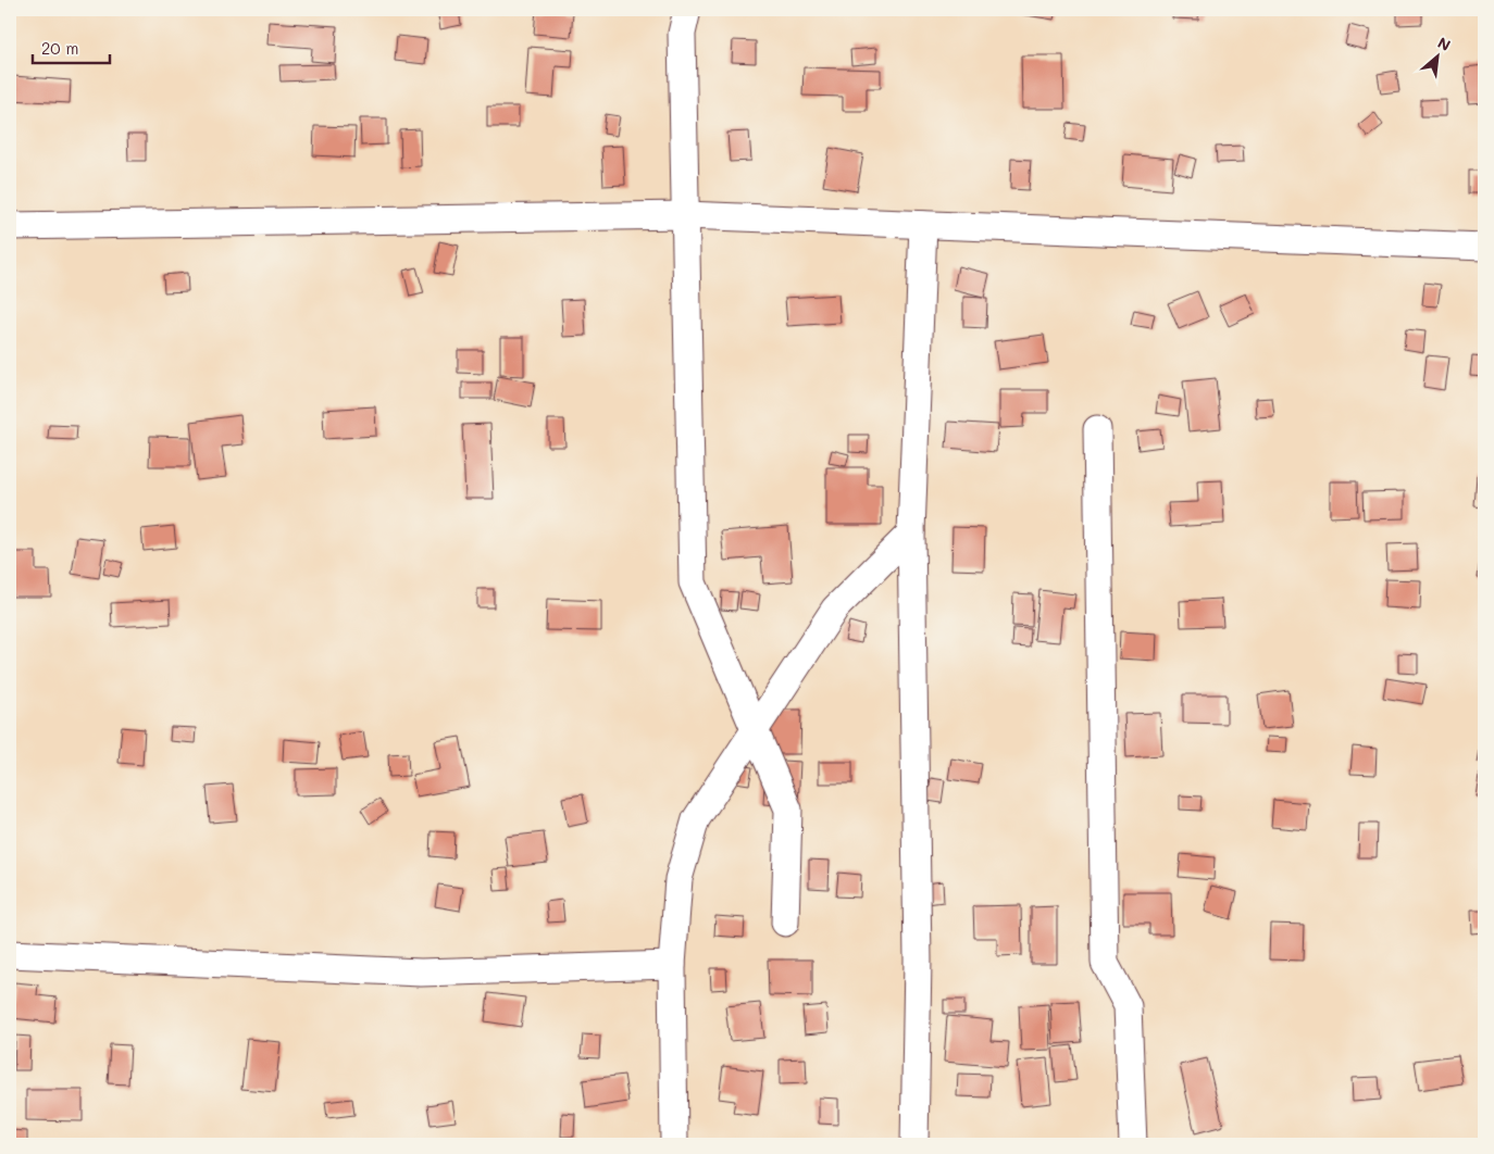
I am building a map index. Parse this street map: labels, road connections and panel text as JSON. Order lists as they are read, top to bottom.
{
  "scale_bar": "20 m",
  "north": "top right"
}
